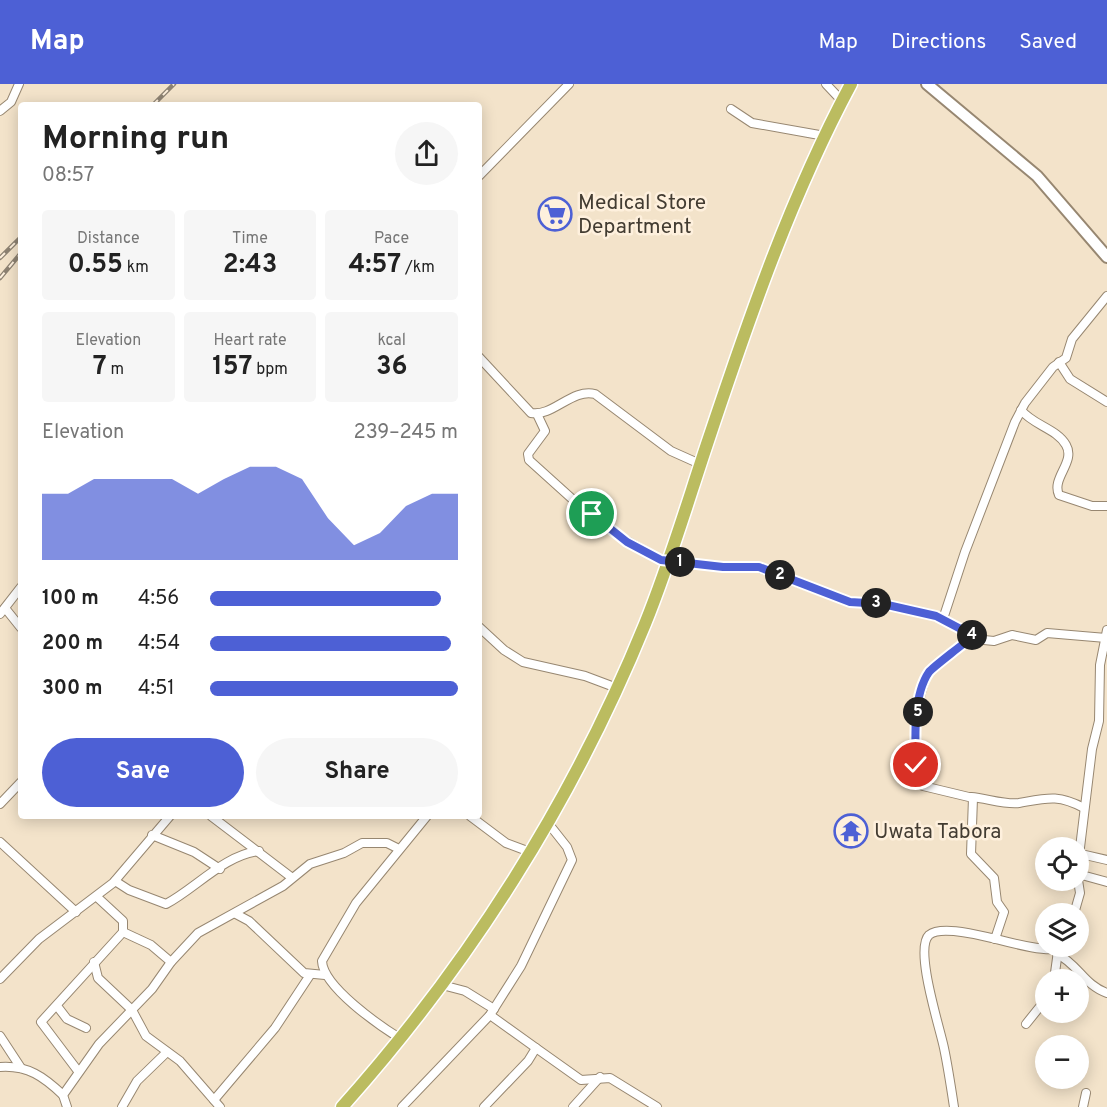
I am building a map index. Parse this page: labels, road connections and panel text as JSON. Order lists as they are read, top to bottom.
{
  "places": {
    "supermarket": ["Medical Store Department"],
    "temple": ["Uwata Tabora"]
  },
  "page": {
    "header": "Map",
    "nav": ["Map", "Directions", "Saved"],
    "heading": ["Morning run", "08:57"],
    "stats": [
      ["Distance", "0.55 km"],
      ["Time", "2:43"],
      ["Pace", "4:57 /km"],
      ["Elevation", "7 m"],
      ["Heart rate", "157 bpm"],
      ["kcal", "36"]
    ],
    "chart": ["Elevation", "239–245 m"],
    "pins": [
      "1",
      "2",
      "3",
      "4",
      "5"
    ],
    "list": [
      {
        "name": "100 m",
        "note": "4:56"
      },
      {
        "name": "200 m",
        "note": "4:54"
      },
      {
        "name": "300 m",
        "note": "4:51"
      }
    ],
    "buttons": ["Save", "Share"],
    "map_buttons": ["+", "−"]
  }
}
